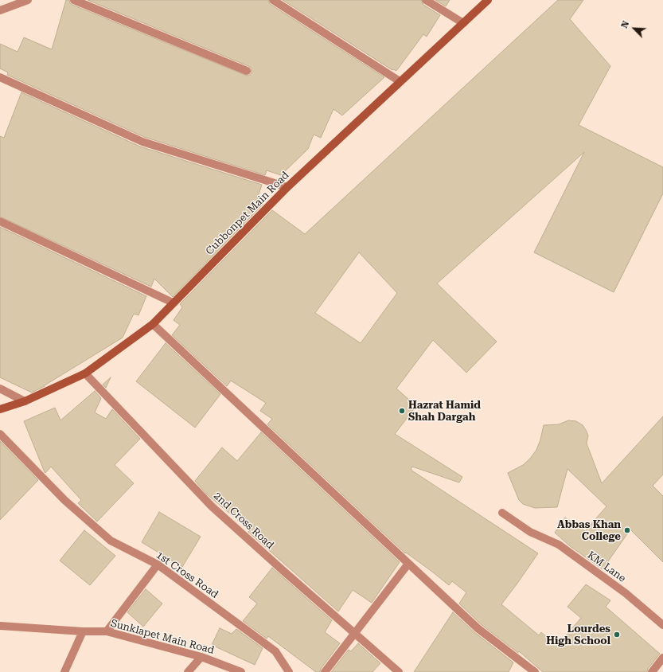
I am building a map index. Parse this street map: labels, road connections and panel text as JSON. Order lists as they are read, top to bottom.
{
  "streets": {
    "street": [
      "Cubbonpet Main Road",
      "2nd Cross Road",
      "KM Lane",
      "1st Cross Road",
      "Sunklapet Main Road"
    ]
  },
  "crossings": [
    ["Cubbonpet Main Road", "2nd Cross Road"]
  ],
  "places": ["Hazrat Hamid Shah Dargah", "Abbas Khan College", "Lourdes High School"],
  "north": "top left"
}
